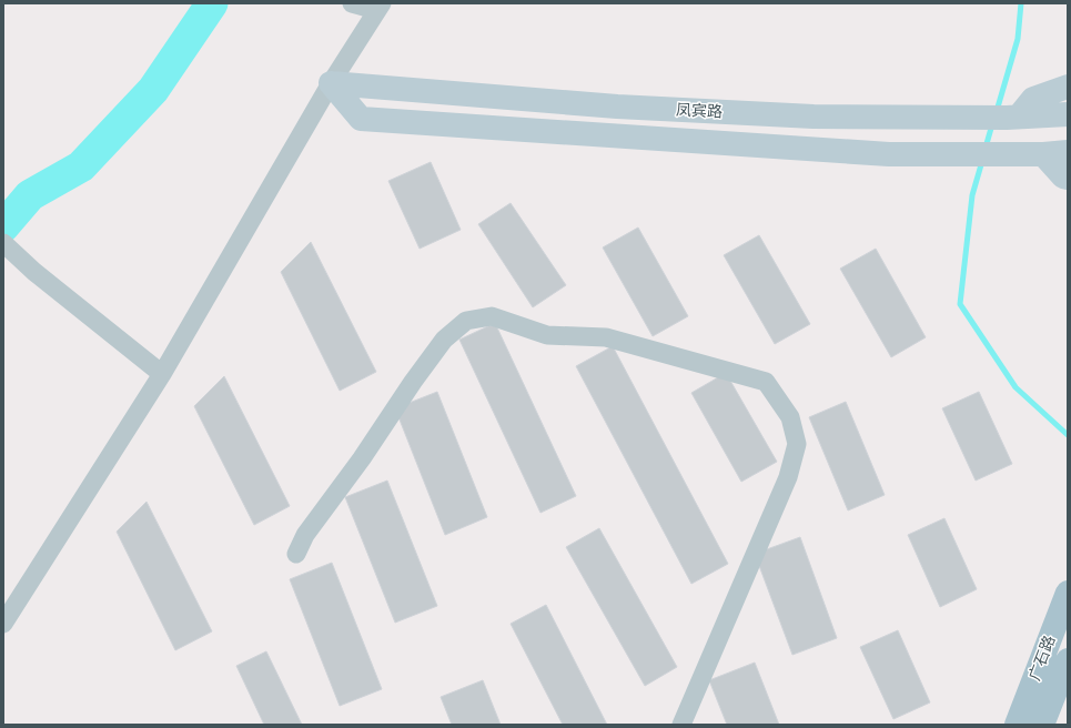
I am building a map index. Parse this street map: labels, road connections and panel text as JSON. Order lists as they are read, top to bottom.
{
  "streets": {
    "main road": ["凤宾路", "广石路"]
  }
}
